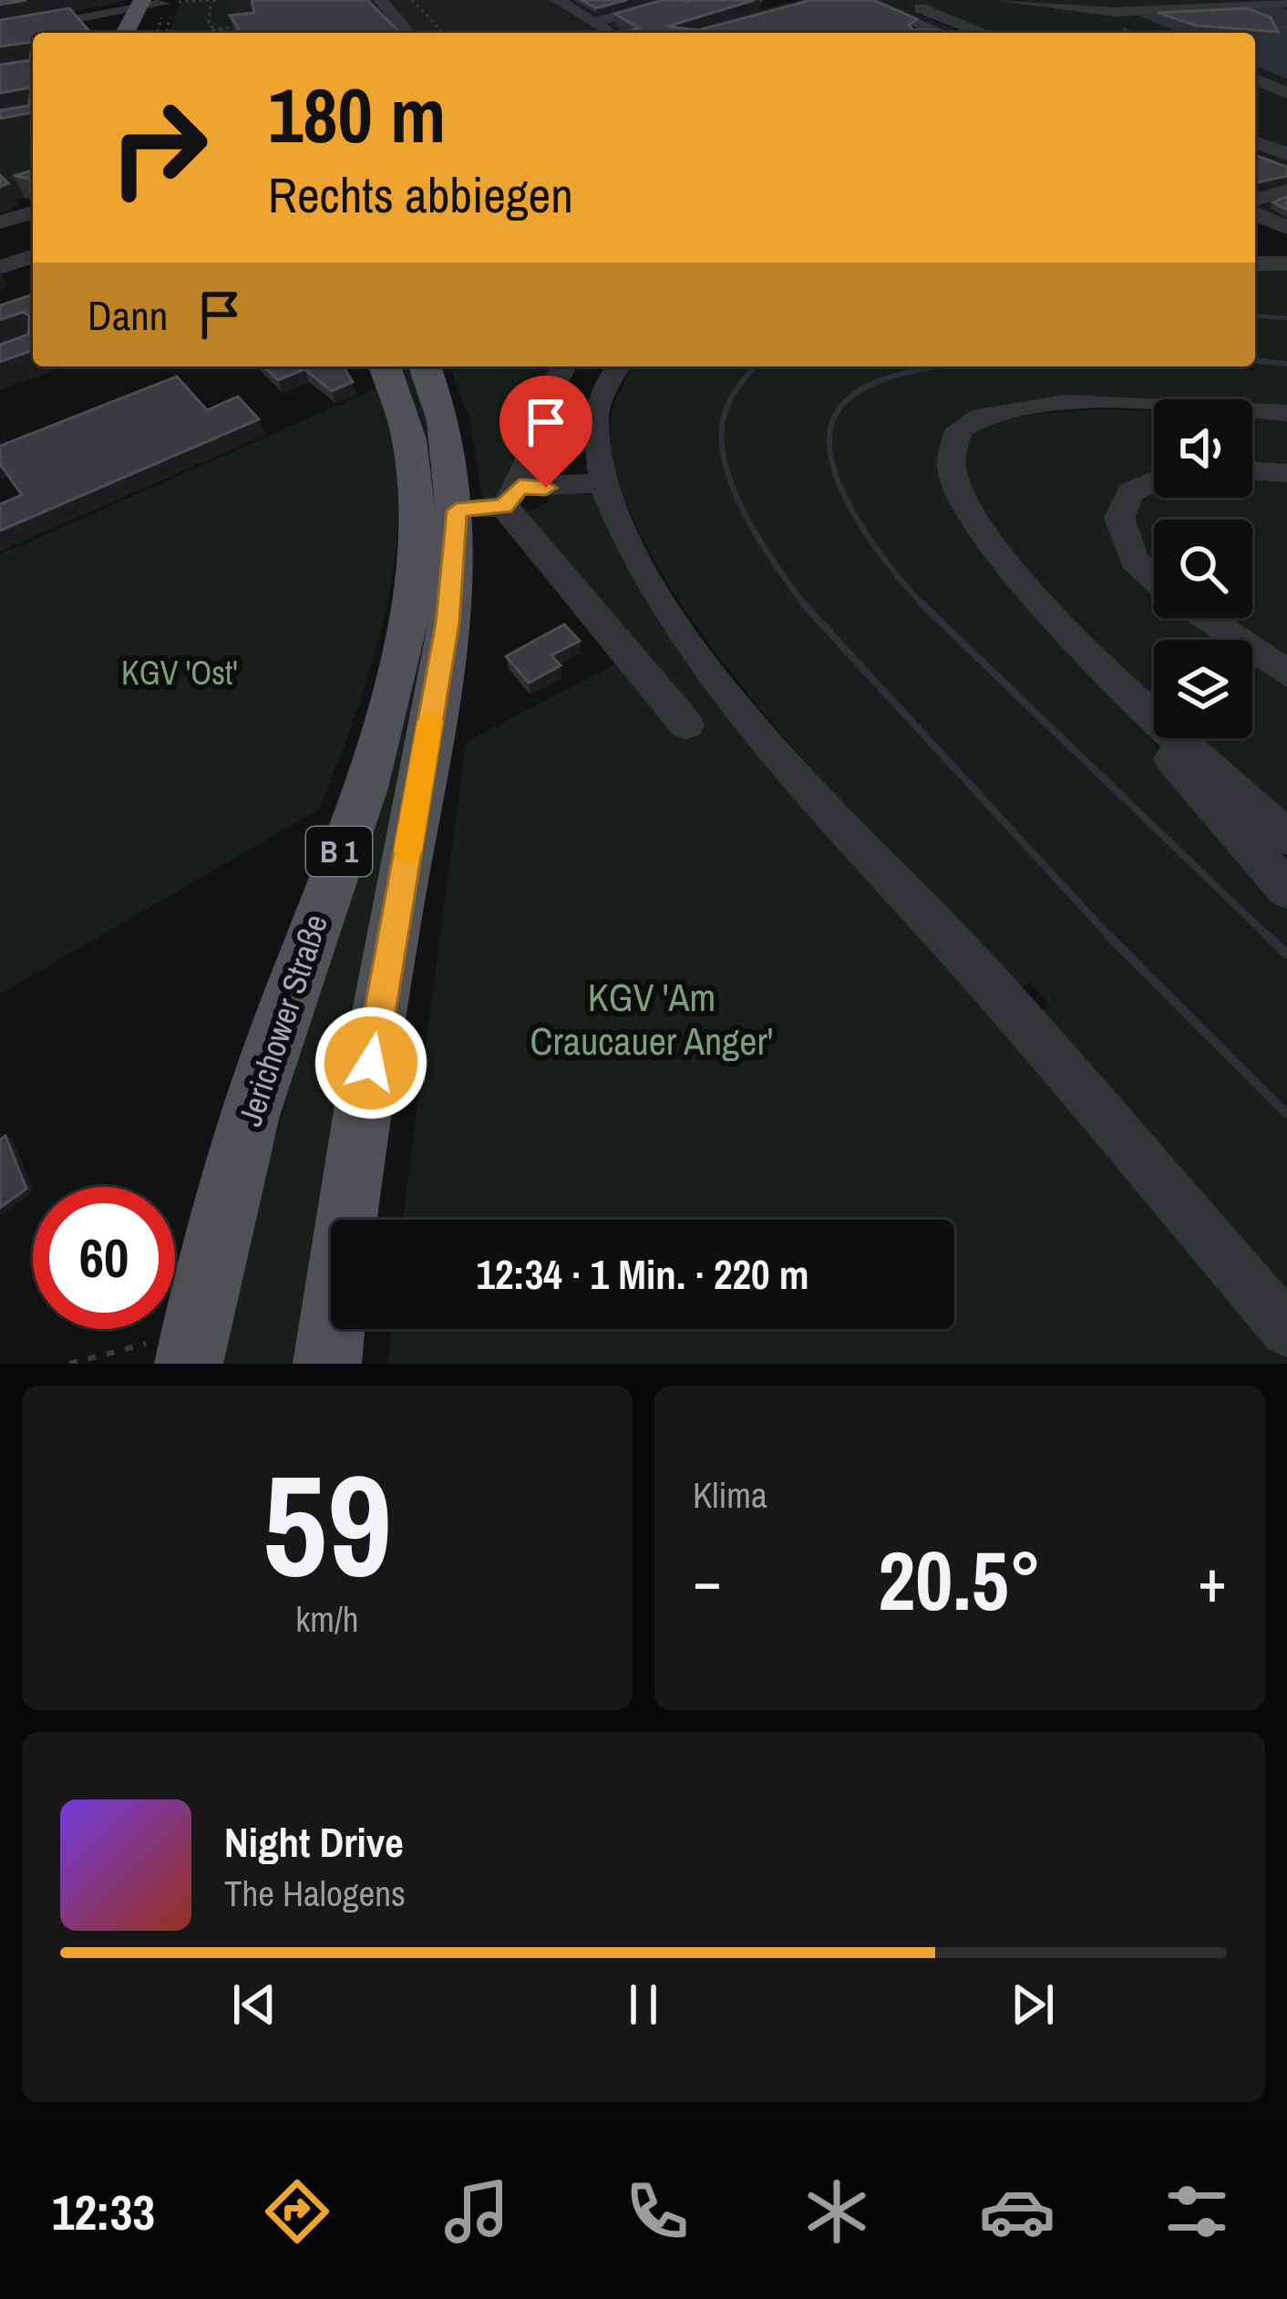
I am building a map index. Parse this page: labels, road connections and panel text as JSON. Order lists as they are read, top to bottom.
{
  "streets": {
    "main road": ["B 1", "Jerichower Straße"]
  },
  "parks": ["KGV 'Ost'", "KGV 'Am Craucauer Anger'"],
  "page": {
    "turn": ["180 m", "Rechts abbiegen"],
    "then": "Dann",
    "limit": "60",
    "trip": "12:34 · 1 Min. · 220 m",
    "tile": [
      ["59", "km/h"],
      "Klima"
    ],
    "heat": ["−", "20.5°", "+"],
    "song": ["Night Drive", "The Halogens"],
    "tabs": "12:33"
  }
}
